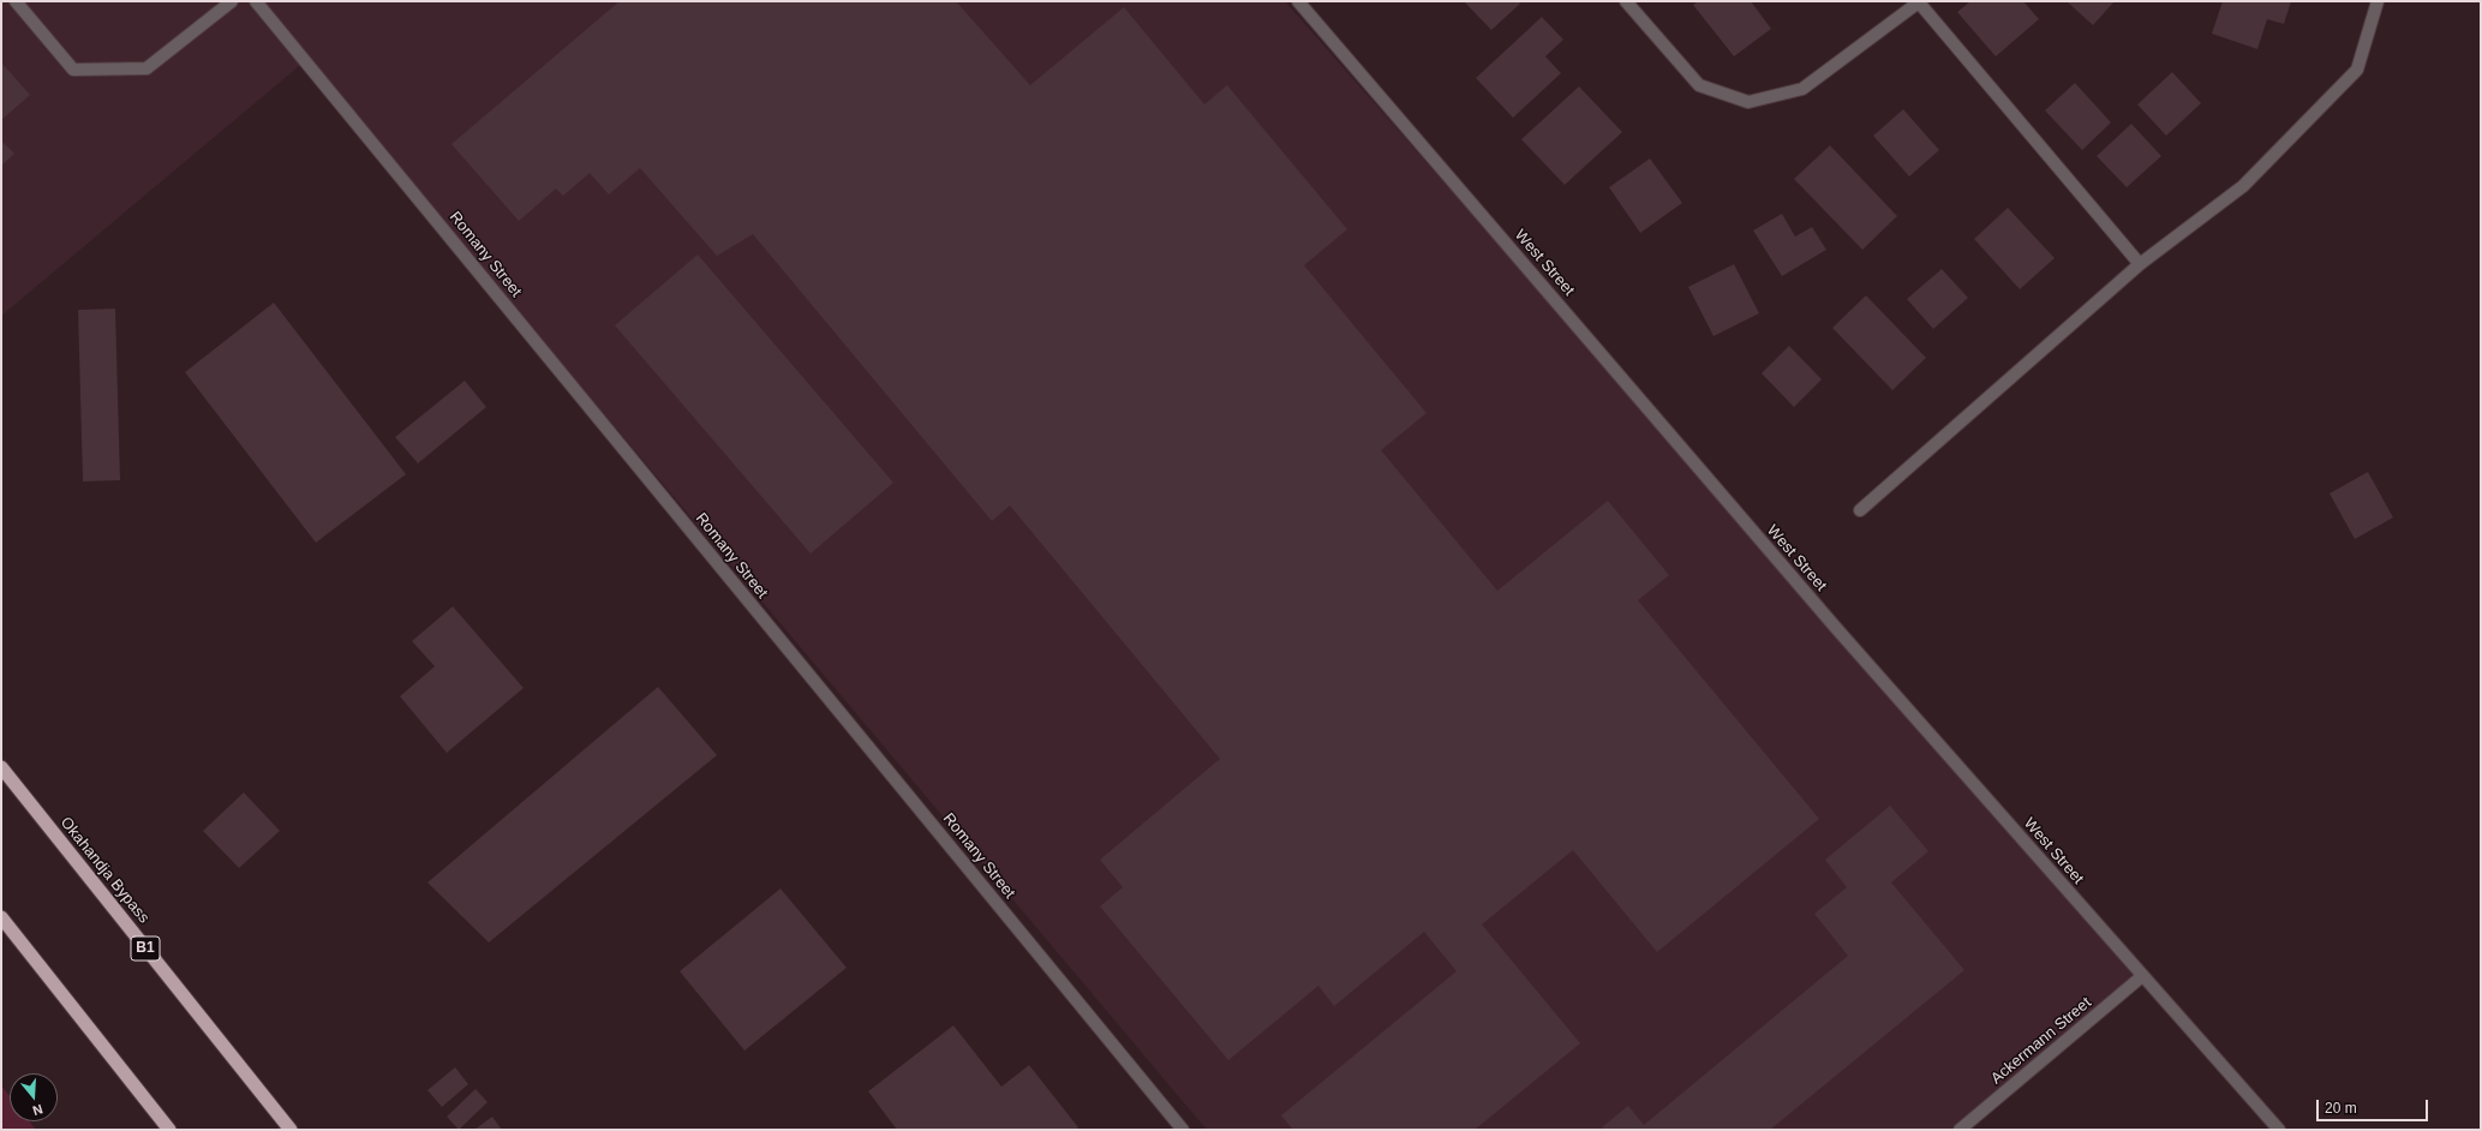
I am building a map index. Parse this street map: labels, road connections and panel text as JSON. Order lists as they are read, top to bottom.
{
  "streets": {
    "highway": ["Okahandja Bypass", "B1"],
    "street": ["Romany Street", "West Street", "Ackermann Street"]
  },
  "crossings": [
    ["West Street", "Ackermann Street"]
  ],
  "scale_bar": "20 m",
  "north": "bottom"
}
